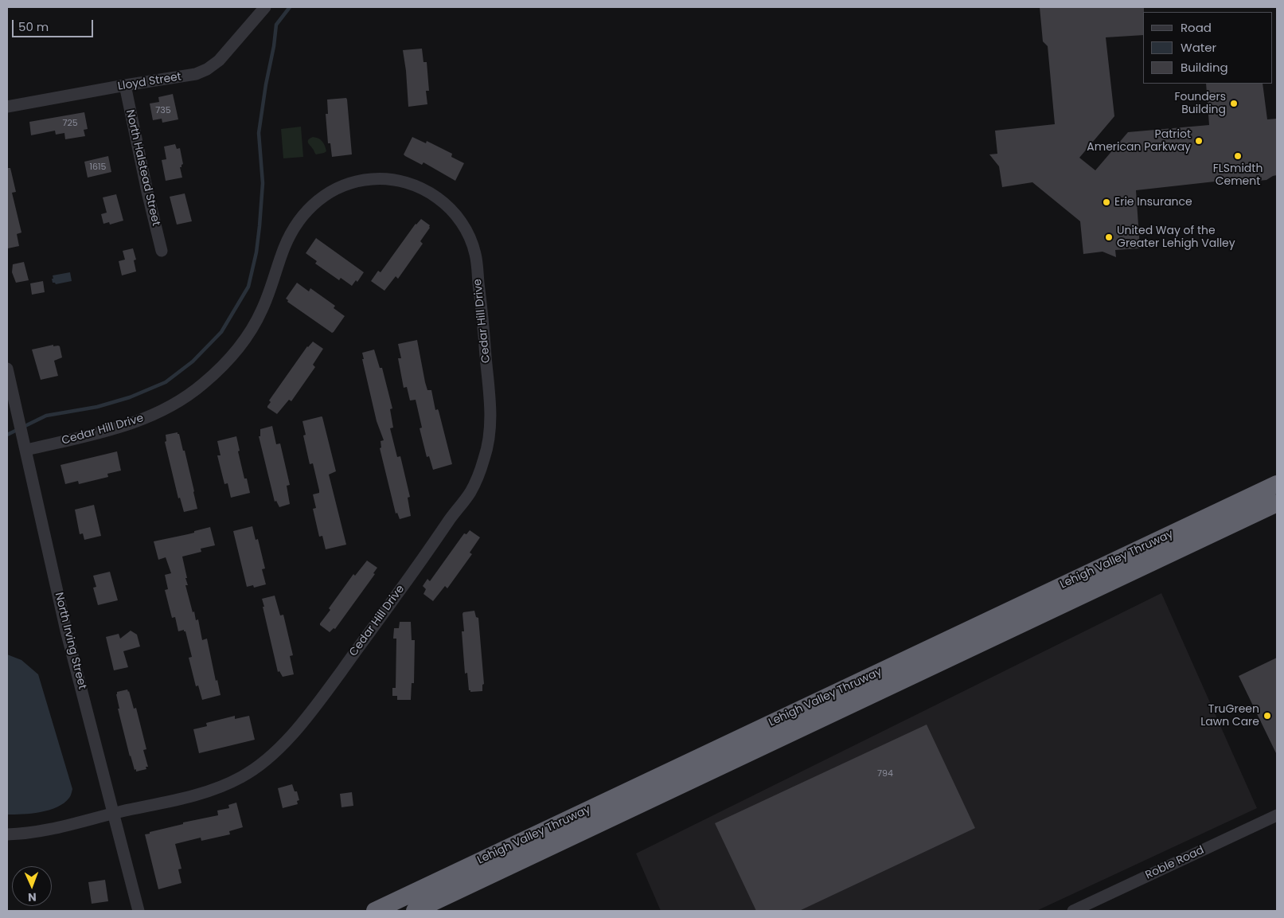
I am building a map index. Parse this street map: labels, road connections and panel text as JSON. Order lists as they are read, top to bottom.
{
  "streets": {
    "highway": ["Lehigh Valley Thruway"],
    "street": [
      "Lloyd Street",
      "North Halstead Street",
      "Cedar Hill Drive",
      "North Irving Street",
      "Roble Road"
    ]
  },
  "crossings": [
    ["Lloyd Street", "North Halstead Street"],
    ["Cedar Hill Drive", "North Irving Street"]
  ],
  "places": [
    "Founders Building",
    "Patriot American Parkway",
    "FLSmidth Cement",
    "Erie Insurance",
    "United Way of the Greater Lehigh Valley",
    "TruGreen Lawn Care"
  ],
  "house_numbers": [
    "735",
    "725",
    "1615",
    "794"
  ],
  "legend": ["Road", "Water", "Building"],
  "scale_bar": "50 m",
  "north": "bottom"
}
